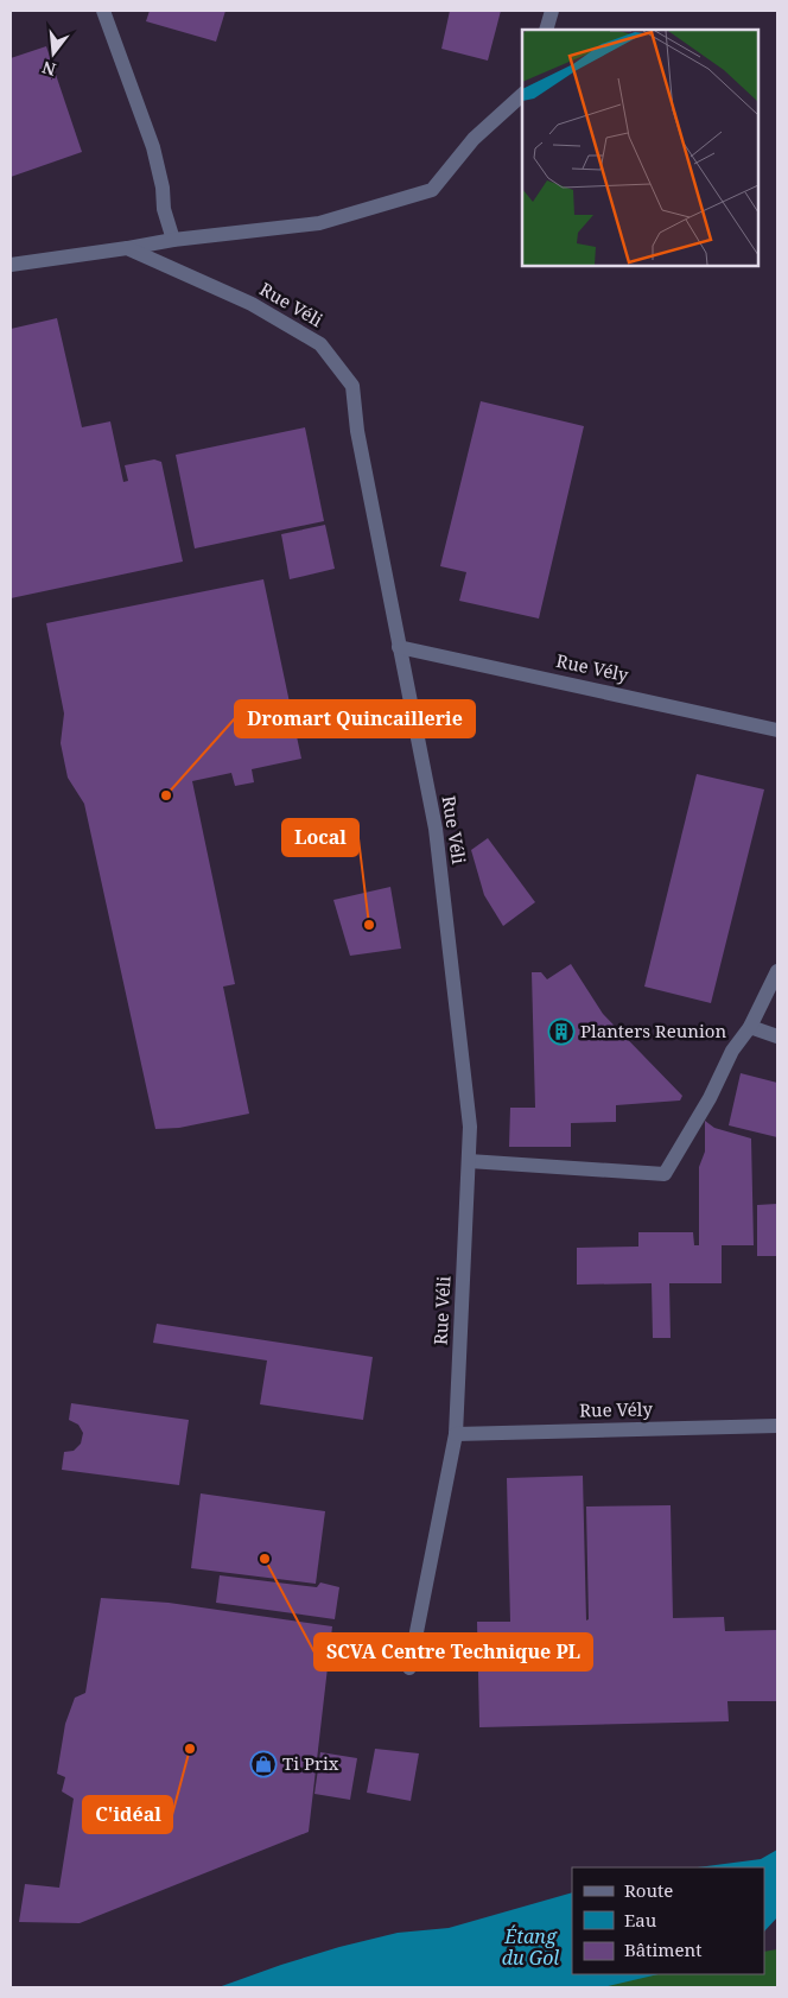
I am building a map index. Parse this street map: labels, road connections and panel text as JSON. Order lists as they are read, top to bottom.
{
  "streets": {
    "street": ["Rue Véli", "Rue Vély"]
  },
  "crossings": [
    ["Rue Véli", "Rue Vély"]
  ],
  "water": ["Étang du Gol"],
  "places": {
    "other": [
      "Dromart Quincaillerie",
      "Local",
      "SCVA Centre Technique PL",
      "C'idéal"
    ],
    "building": ["Planters Reunion"],
    "shop": ["Ti Prix"]
  },
  "legend": ["Route", "Eau", "Bâtiment"],
  "north": "bottom"
}
